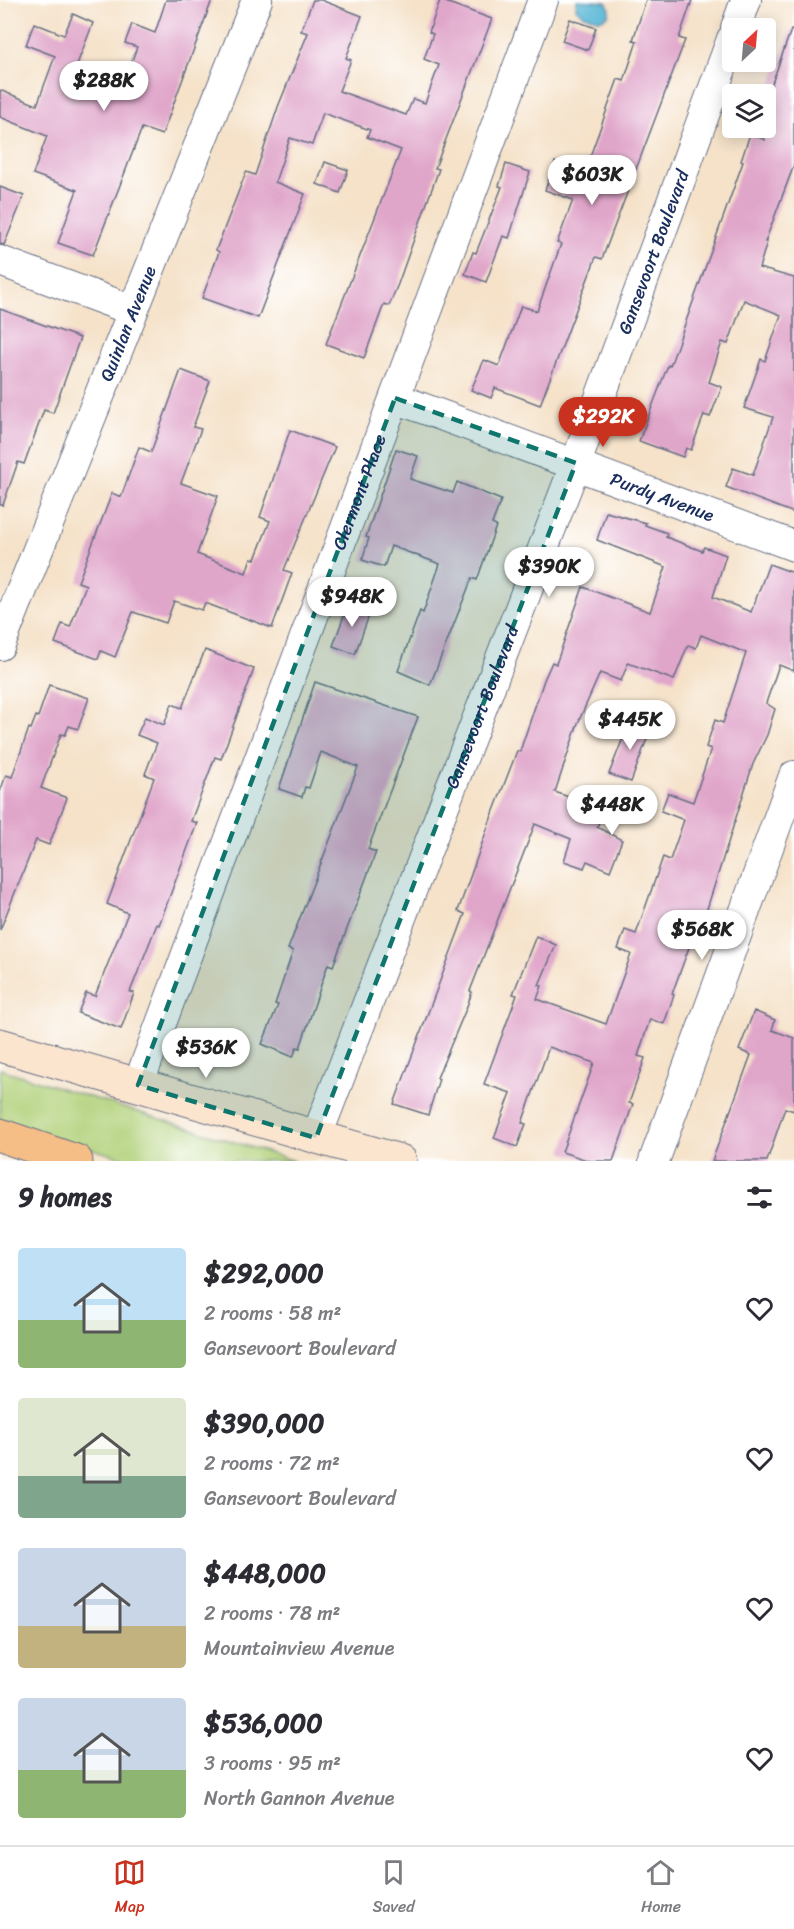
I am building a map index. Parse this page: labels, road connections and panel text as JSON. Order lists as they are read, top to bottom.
{
  "streets": {
    "street": [
      "Gansevoort Boulevard",
      "Quinlan Avenue",
      "Clermont Place",
      "Purdy Avenue"
    ]
  },
  "crossings": [
    ["Gansevoort Boulevard", "Purdy Avenue"],
    ["Clermont Place", "Purdy Avenue"]
  ],
  "north": "top right",
  "page": {
    "price": [
      "$288K",
      "$603K",
      "$292K",
      "$390K",
      "$948K",
      "$445K",
      "$448K",
      "$568K",
      "$536K"
    ],
    "heading": "9 homes",
    "list": [
      {
        "name": "$292,000",
        "note": "2 rooms · 58 m² · Gansevoort Boulevard"
      },
      {
        "name": "$390,000",
        "note": "2 rooms · 72 m² · Gansevoort Boulevard"
      },
      {
        "name": "$448,000",
        "note": "2 rooms · 78 m² · Mountainview Avenue"
      },
      {
        "name": "$536,000",
        "note": "3 rooms · 95 m² · North Gannon Avenue"
      }
    ],
    "tabs": ["Map", "Saved", "Home"]
  }
}
